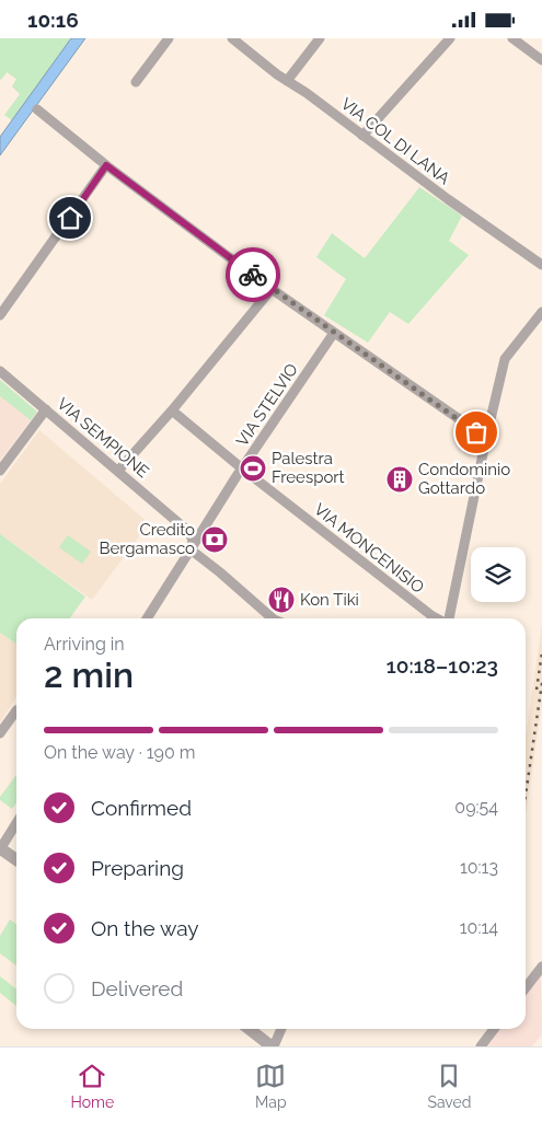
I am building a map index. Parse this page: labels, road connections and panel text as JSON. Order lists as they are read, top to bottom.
{
  "streets": {
    "street": [
      "VIA COL DI LANA",
      "VIA STELVIO",
      "VIA SEMPIONE",
      "VIA MONCENISIO"
    ]
  },
  "crossings": [
    ["VIA STELVIO", "VIA SEMPIONE"],
    ["VIA STELVIO", "VIA MONCENISIO"]
  ],
  "places": {
    "sports": ["Palestra Freesport"],
    "building": ["Condominio Gottardo"],
    "bank": ["Credito Bergamasco"],
    "restaurant": ["Kon Tiki"]
  },
  "page": {
    "status": "10:16",
    "heading": ["2 min", "Arriving in", "10:18–10:23"],
    "bar": "On the way · 190 m",
    "list": [
      ["Confirmed", "09:54"],
      ["Preparing", "10:13"],
      ["On the way", "10:14"],
      "Delivered"
    ],
    "tabs": ["Home", "Map", "Saved"]
  }
}
